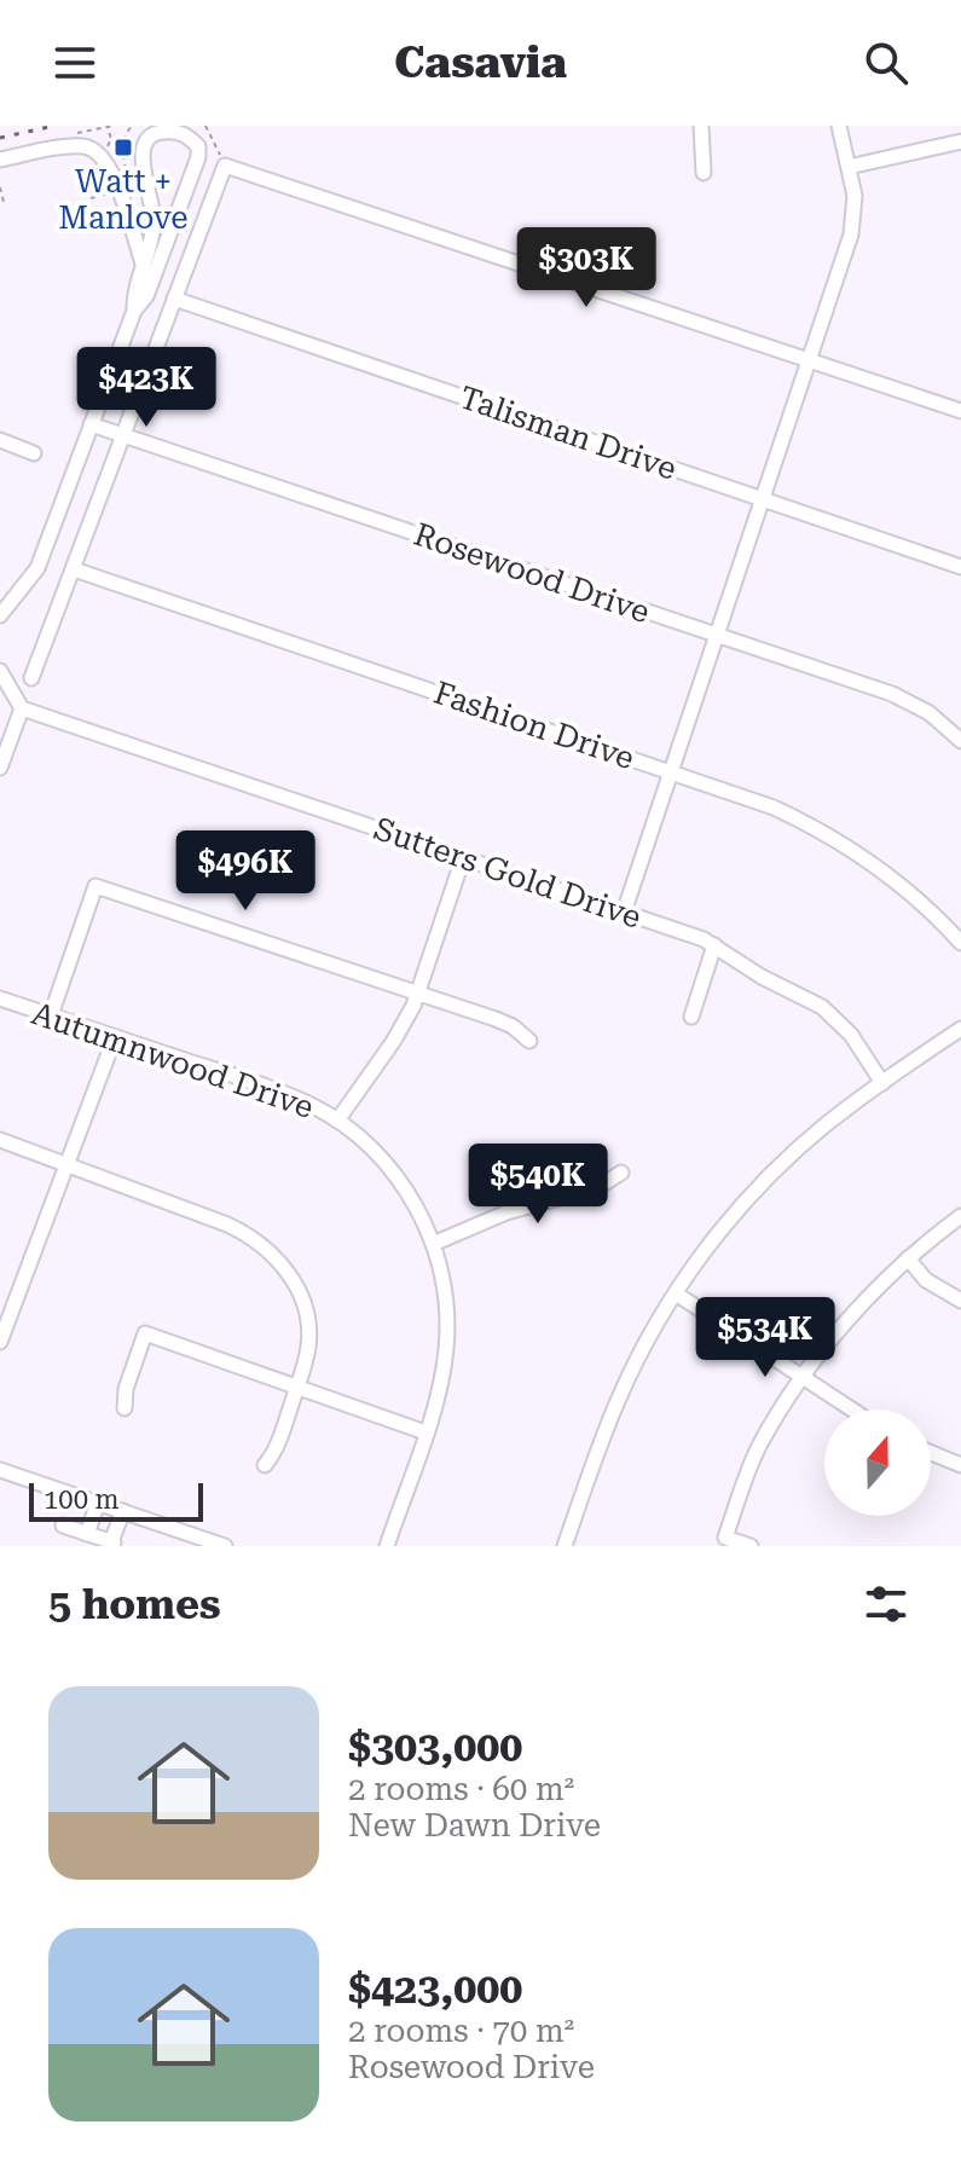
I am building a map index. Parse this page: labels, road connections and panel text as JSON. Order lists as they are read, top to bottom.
{
  "streets": {
    "street": [
      "Talisman Drive",
      "Rosewood Drive",
      "Fashion Drive",
      "Sutters Gold Drive",
      "Autumnwood Drive"
    ]
  },
  "places": {
    "transit": ["Watt + Manlove"]
  },
  "scale_bar": "100 m",
  "north": "top",
  "page": {
    "header": "Casavia",
    "price": [
      "$303K",
      "$423K",
      "$496K",
      "$540K",
      "$534K"
    ],
    "scale": "100 m",
    "heading": "5 homes",
    "list": [
      {
        "name": "$303,000",
        "note": "2 rooms · 60 m² · New Dawn Drive"
      },
      {
        "name": "$423,000",
        "note": "2 rooms · 70 m² · Rosewood Drive"
      }
    ]
  }
}
